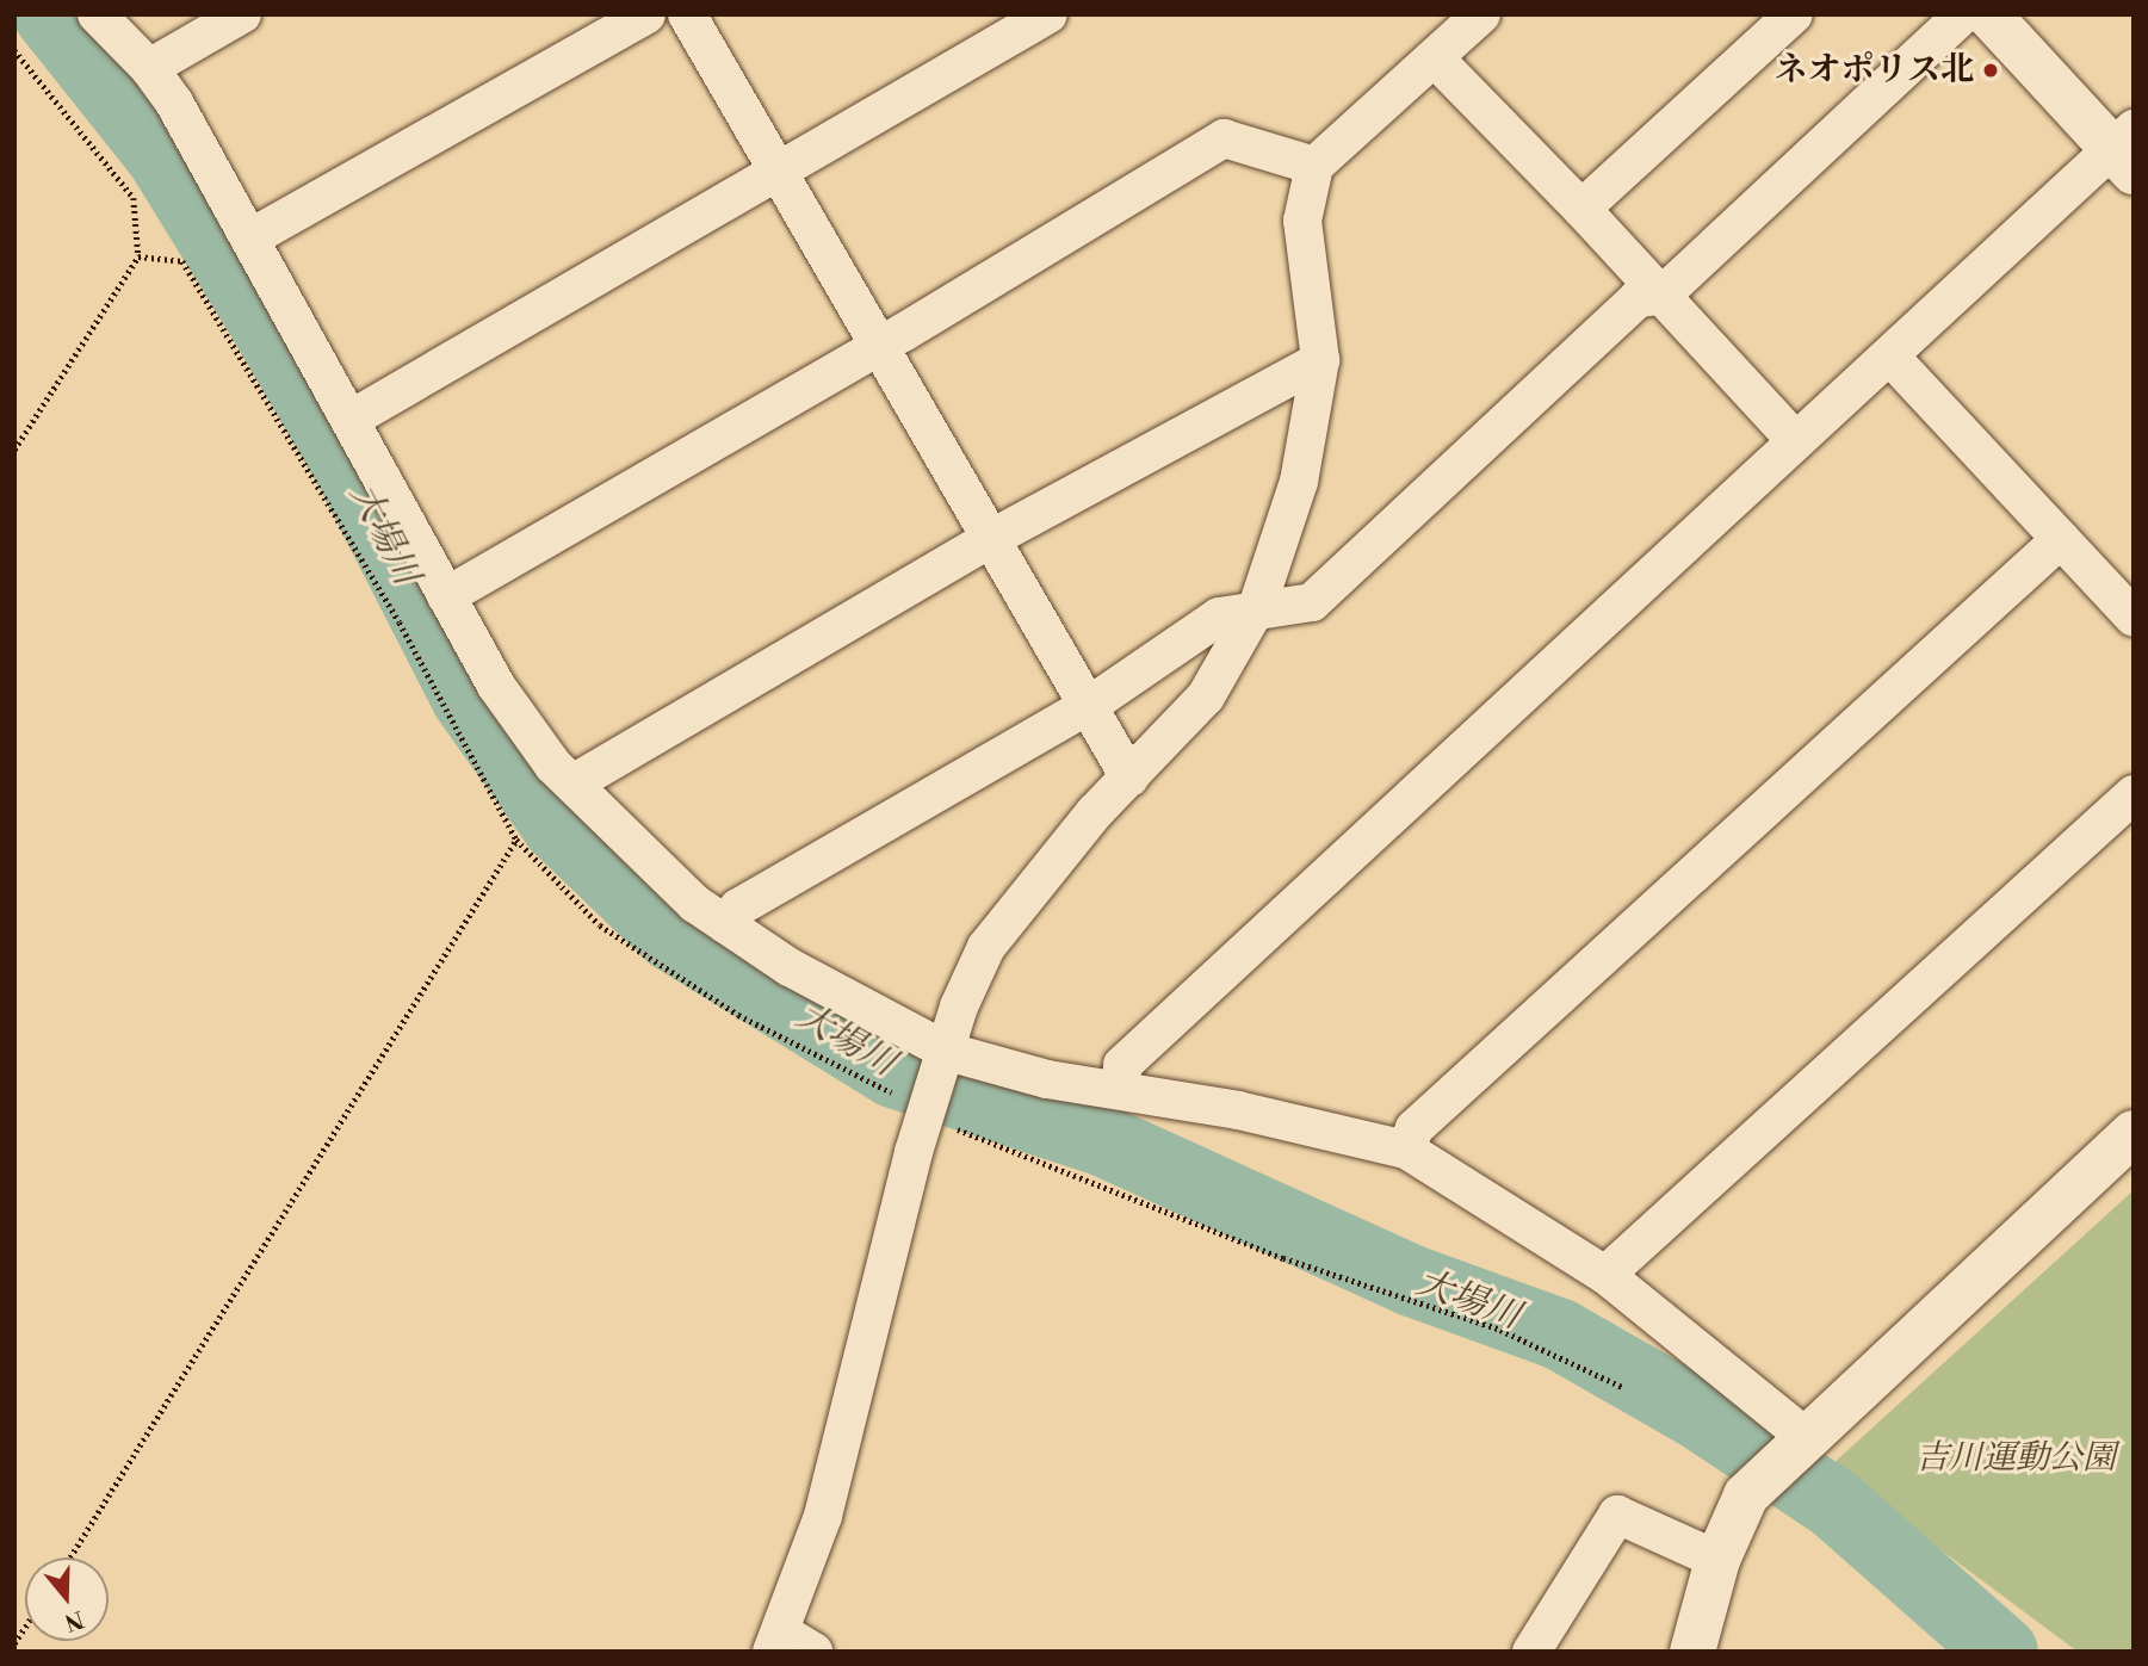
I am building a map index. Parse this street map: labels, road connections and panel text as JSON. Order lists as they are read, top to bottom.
{
  "water": ["大場川"],
  "parks": ["吉川運動公園"],
  "places": ["ネオポリス北"],
  "north": "bottom"
}
